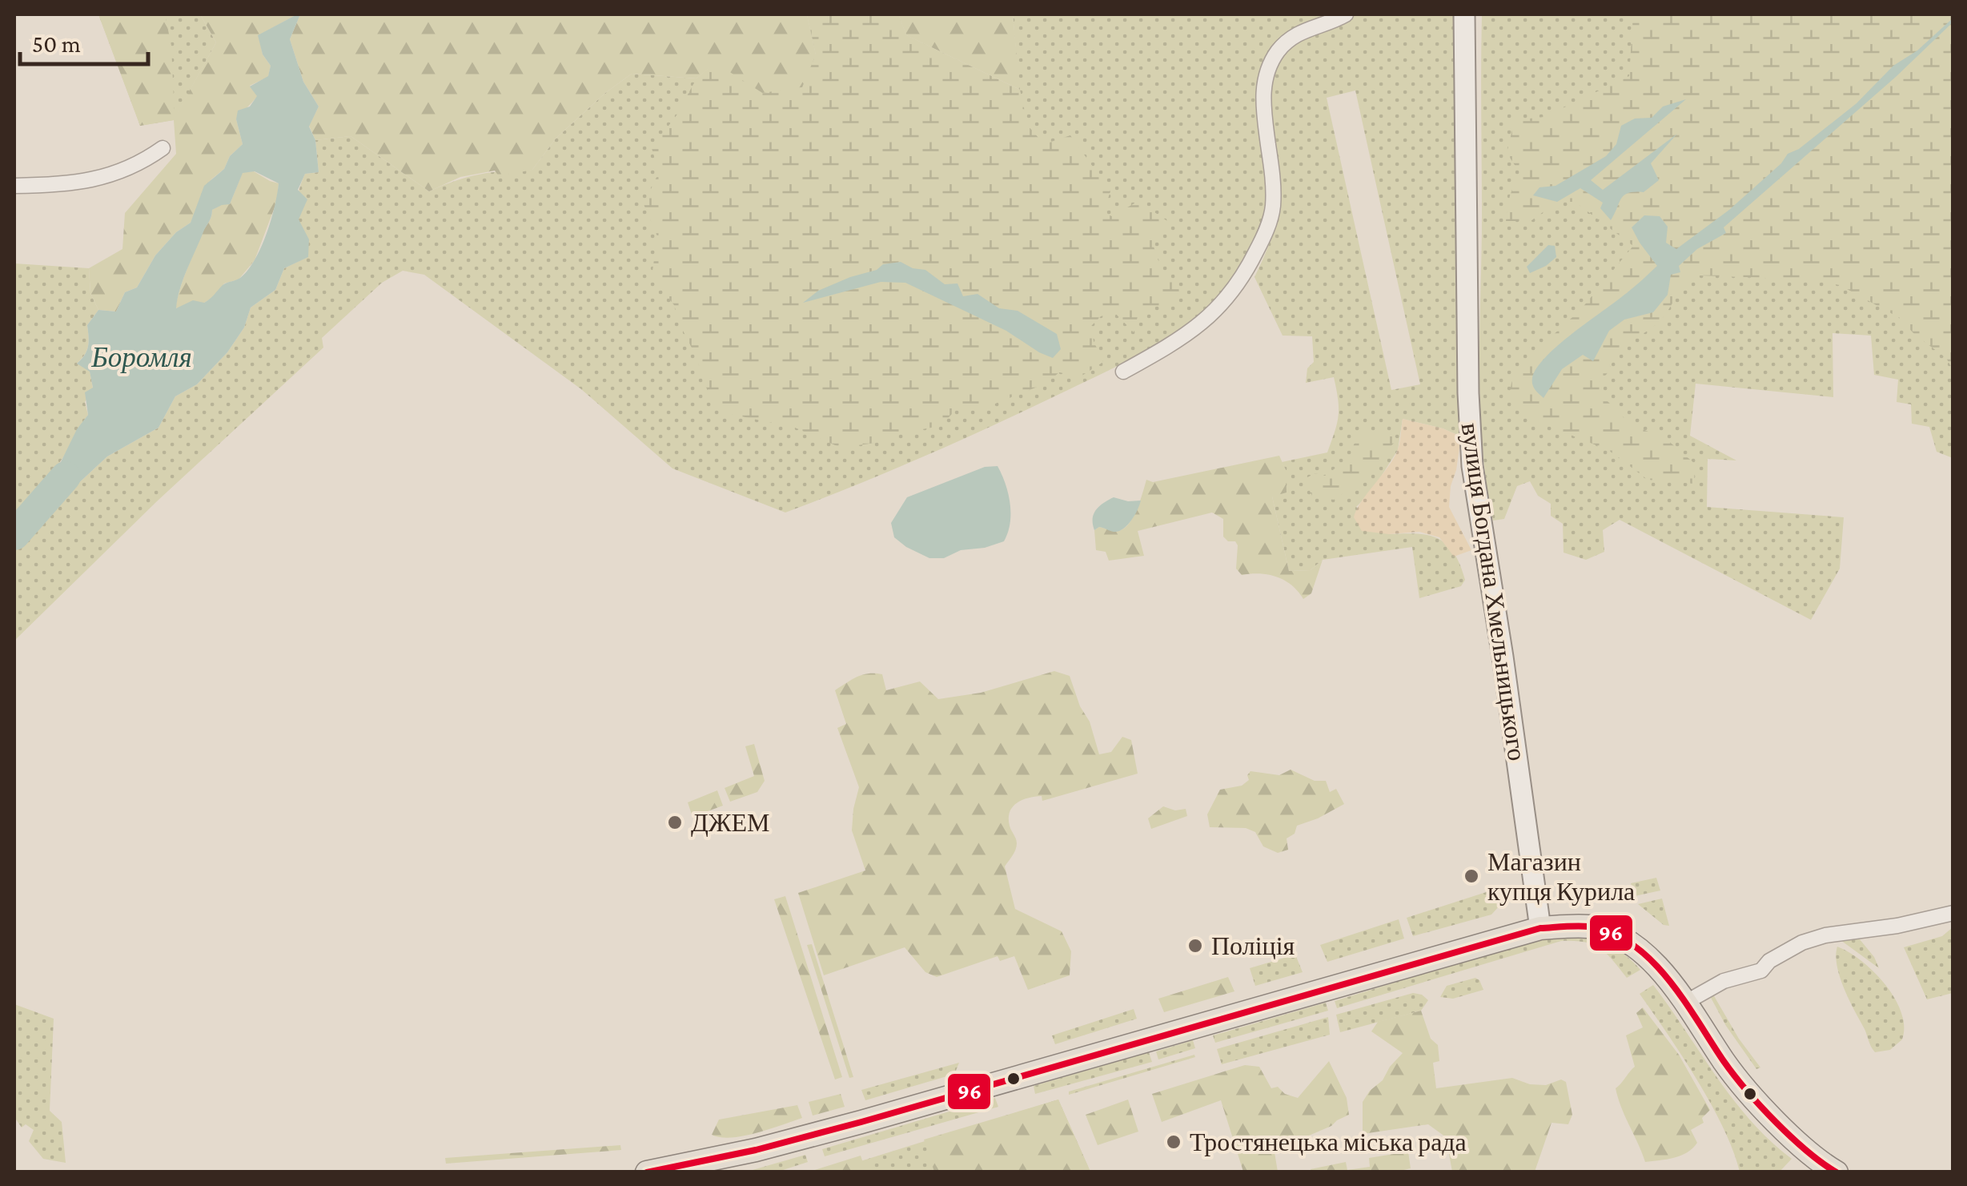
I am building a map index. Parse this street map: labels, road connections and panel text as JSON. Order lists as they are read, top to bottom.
{
  "streets": {
    "street": ["вулиця Богдана Хмельницького"]
  },
  "water": ["Боромля"],
  "places": [
    "ДЖЕМ",
    "Магазин купця Курила",
    "Поліція",
    "Тростянецька міська рада"
  ],
  "lines": ["transit line 96"],
  "scale_bar": "50 m"
}
